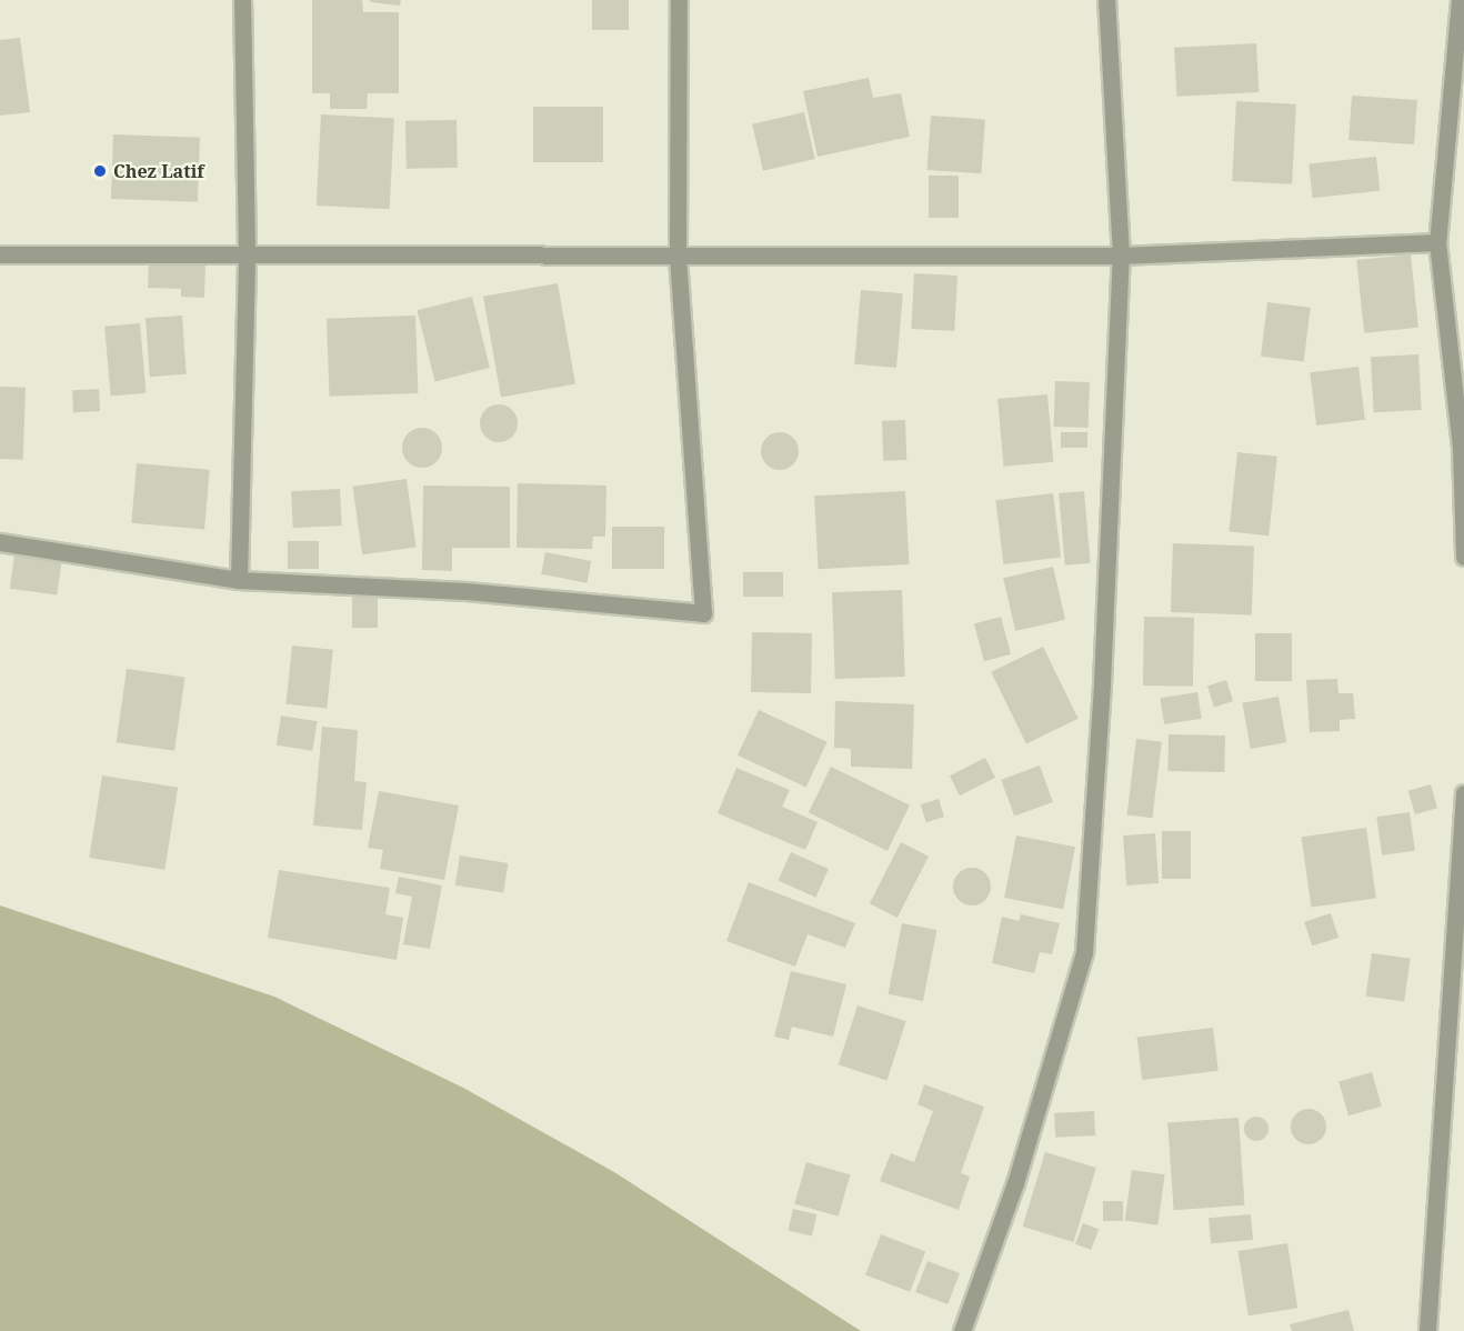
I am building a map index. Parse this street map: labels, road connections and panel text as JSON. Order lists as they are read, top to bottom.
{
  "places": ["Chez Latif"]
}
